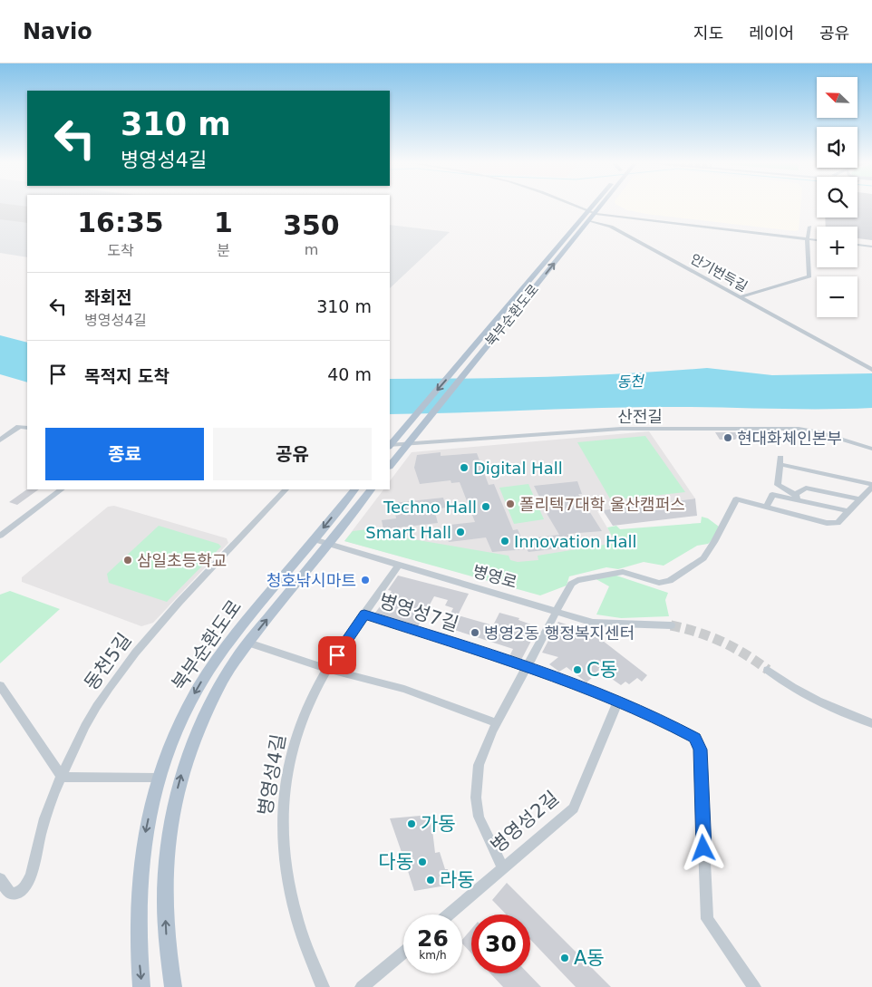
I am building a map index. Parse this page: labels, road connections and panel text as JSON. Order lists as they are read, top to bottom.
{
  "streets": {
    "main road": ["북부순환도로"],
    "street": [
      "안기번득길",
      "산전길",
      "병영로",
      "병영성7길",
      "동천5길",
      "병영성4길",
      "병영성2길"
    ]
  },
  "crossings": [
    ["안기번득길", "북부순환도로"],
    ["북부순환도로", "산전길"],
    ["북부순환도로", "병영로"],
    ["병영로", "병영성4길"],
    ["병영성7길", "병영성4길"],
    ["병영성7길", "병영성2길"]
  ],
  "water": ["동천"],
  "places": [
    "현대화체인본부",
    "Digital Hall",
    "폴리텍7대학 울산캠퍼스",
    "Techno Hall",
    "Smart Hall",
    "Innovation Hall",
    "삼일초등학교",
    "청호낚시마트",
    "병영2동 행정복지센터",
    "C동",
    "가동",
    "다동",
    "라동",
    "A동"
  ],
  "north": "top left",
  "page": {
    "header": "Navio",
    "nav": ["지도", "레이어", "공유"],
    "map_buttons": ["+", "−"],
    "turn": ["310 m", "병영성4길"],
    "eta": [
      "16:35",
      "도착",
      "1",
      "분",
      "350",
      "m"
    ],
    "list": [
      {
        "name": "좌회전",
        "note": "병영성4길",
        "value": "310 m"
      },
      {
        "name": "목적지 도착",
        "value": "40 m"
      }
    ],
    "buttons": ["종료", "공유"],
    "speed": "26 km/h",
    "limit": "30"
  }
}
